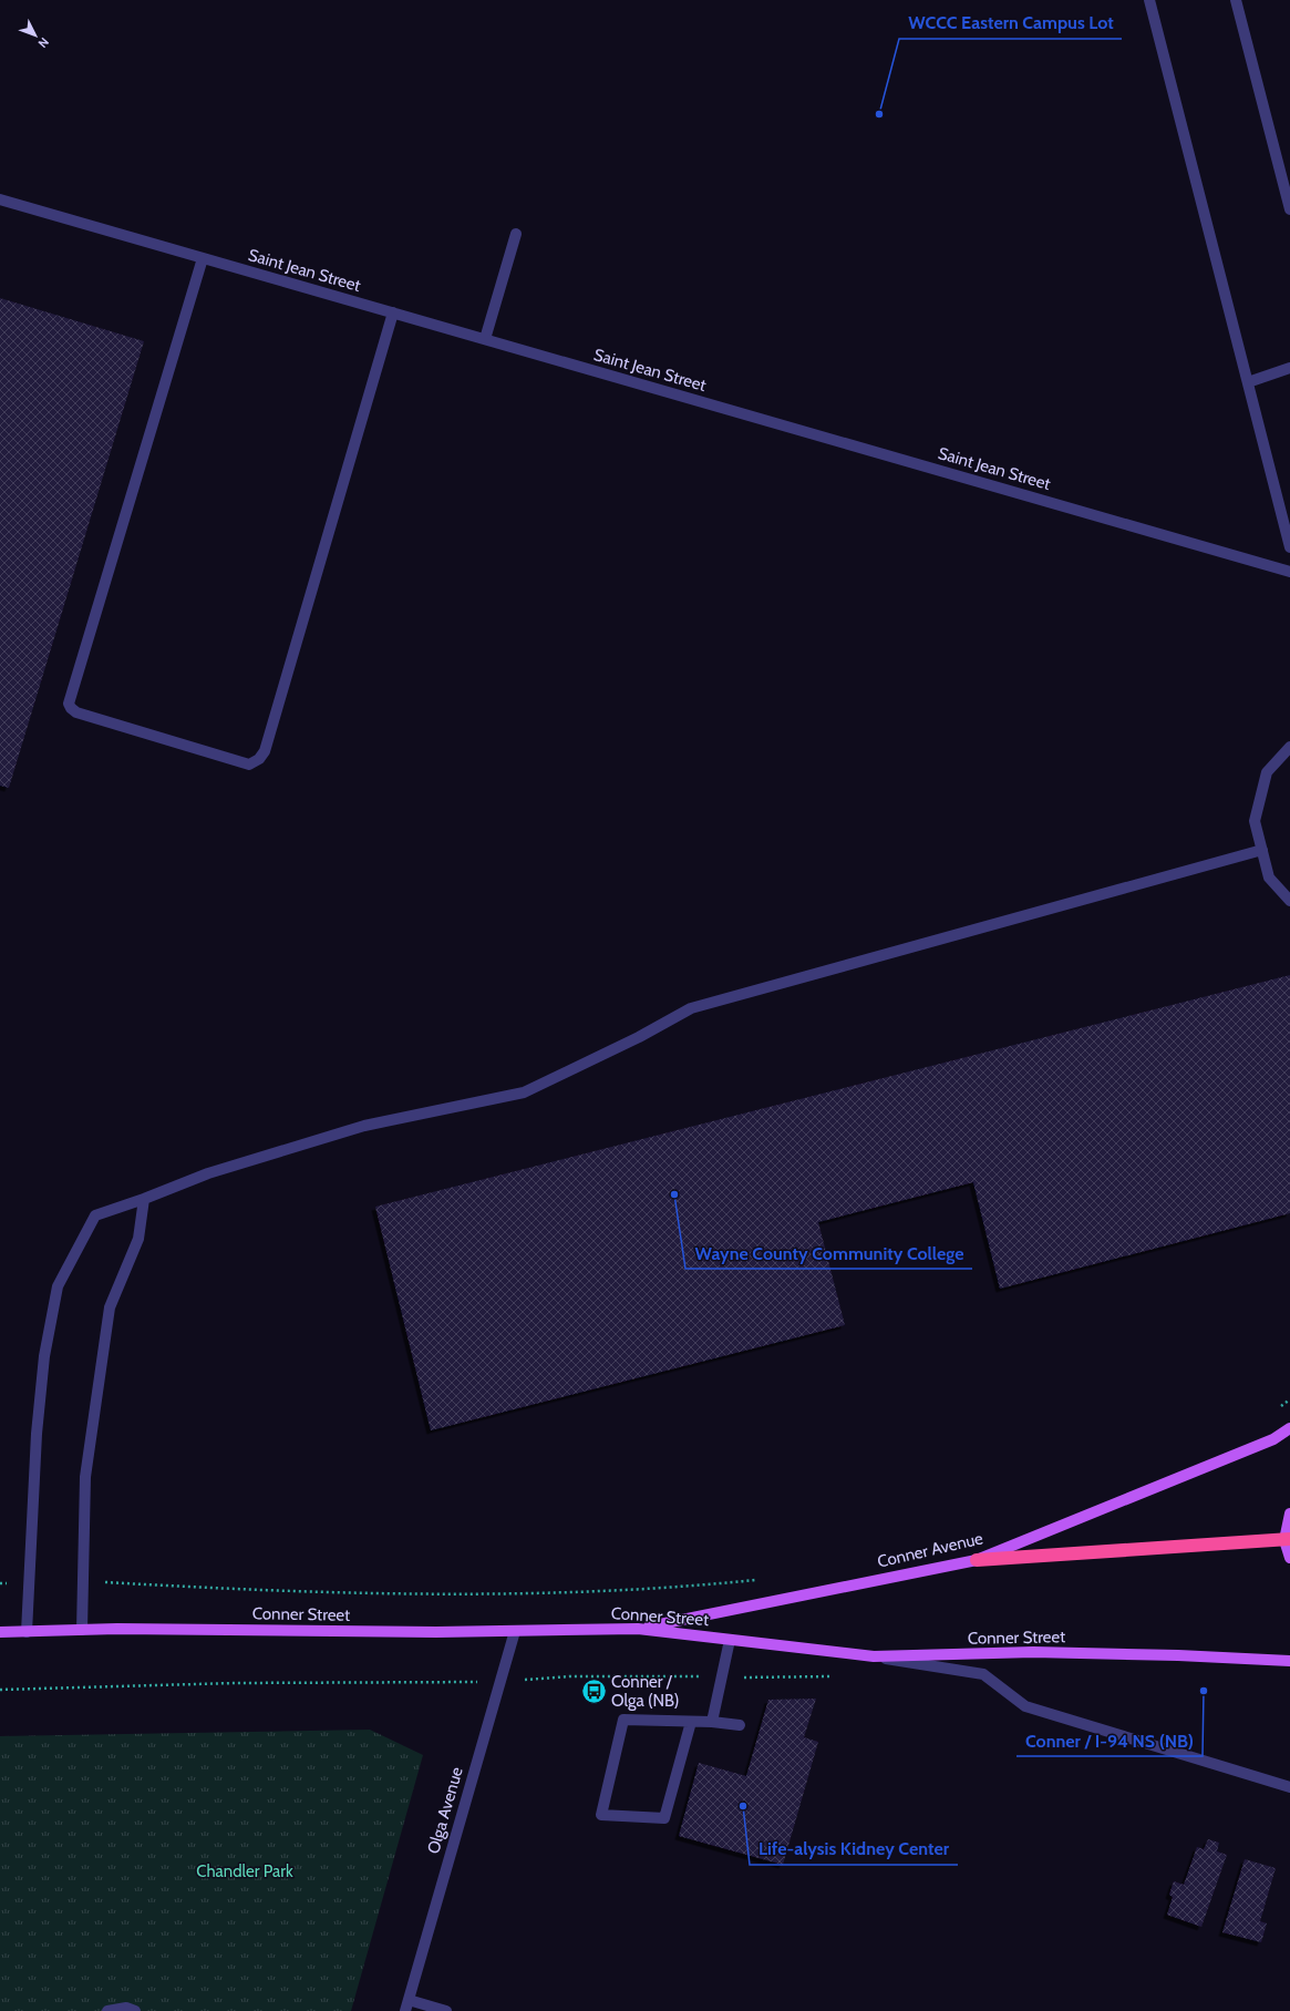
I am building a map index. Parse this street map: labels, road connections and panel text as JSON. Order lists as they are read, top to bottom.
{
  "streets": {
    "main road": ["Conner Avenue", "Conner Street"],
    "street": ["Saint Jean Street", "Olga Avenue"]
  },
  "crossings": [
    ["Conner Avenue", "Conner Street"],
    ["Conner Street", "Olga Avenue"]
  ],
  "parks": ["Chandler Park"],
  "places": {
    "other": [
      "WCCC Eastern Campus Lot",
      "Wayne County Community College",
      "Conner / I-94 NS (NB)",
      "Life-alysis Kidney Center"
    ],
    "bus stop": ["Conner / Olga (NB)"]
  },
  "north": "bottom right"
}
